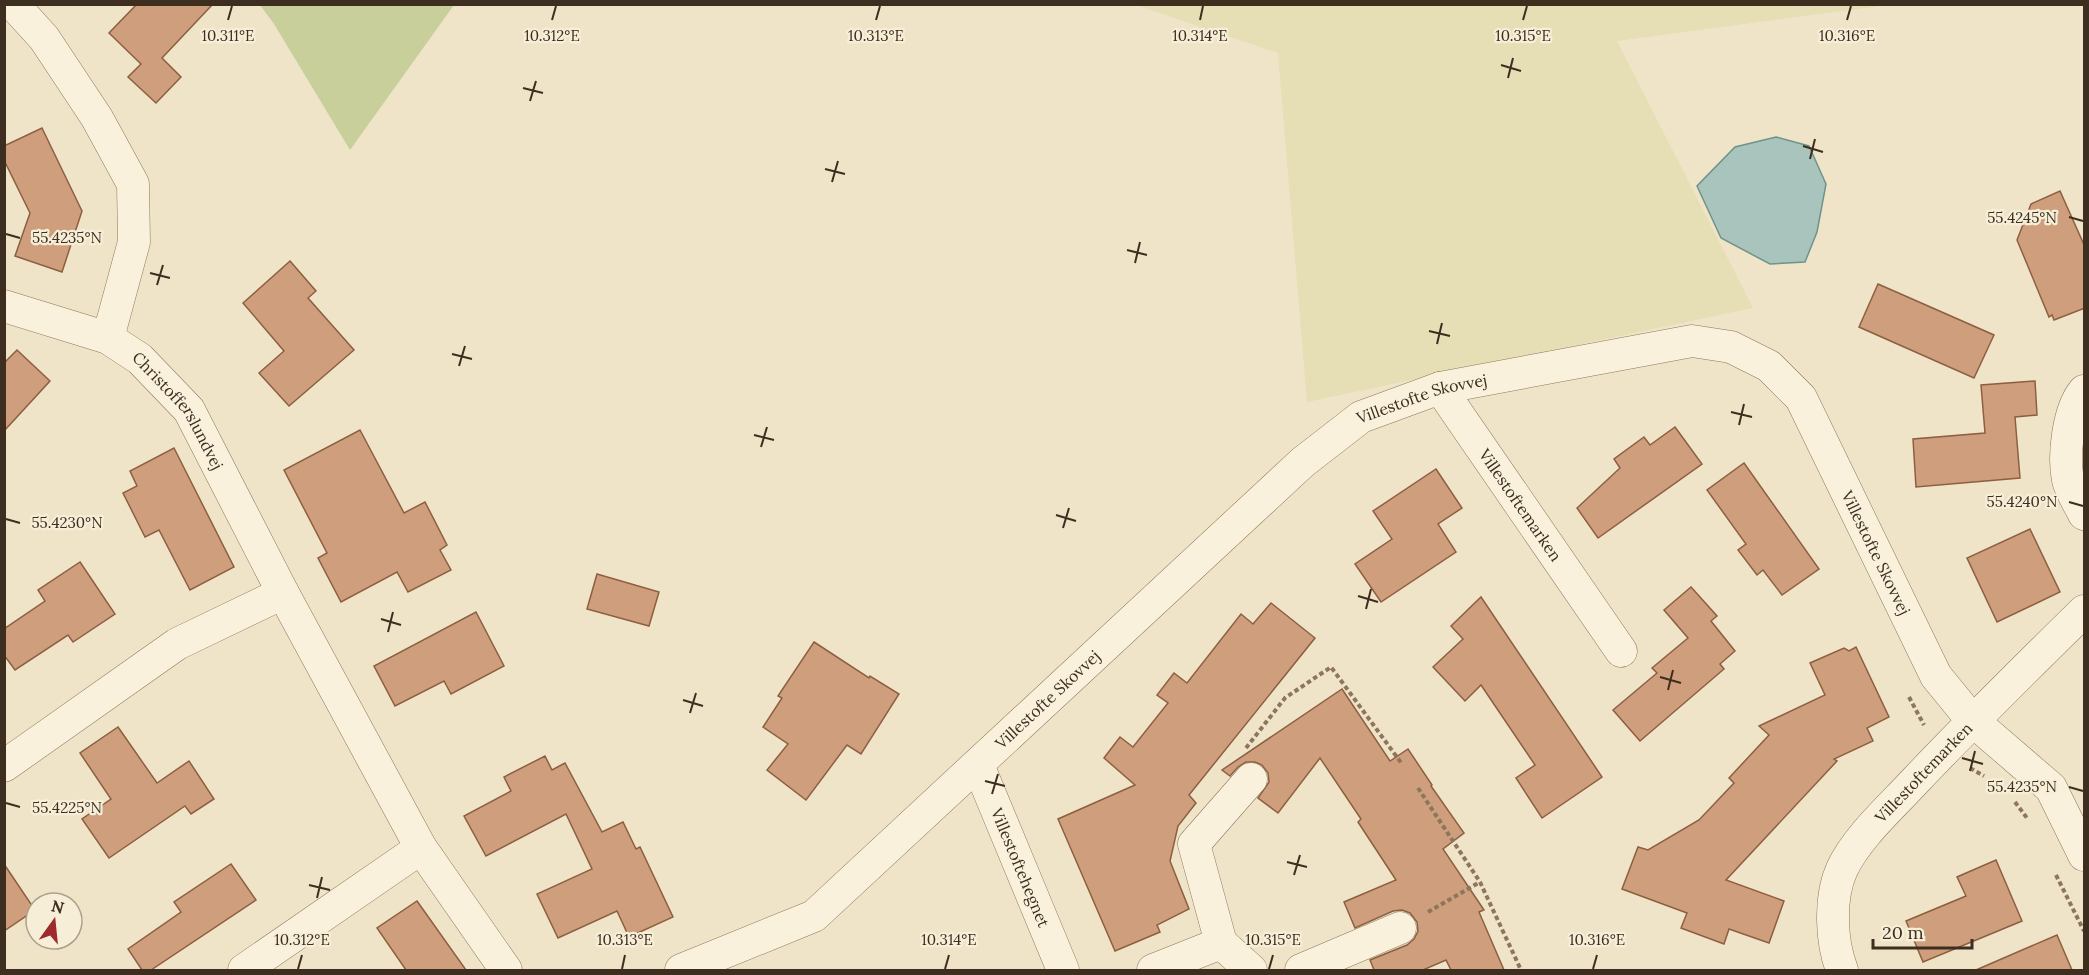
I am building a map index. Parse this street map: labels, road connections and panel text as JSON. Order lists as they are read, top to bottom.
{
  "streets": {
    "street": [
      "Villestofte Skovvej",
      "Christofferslundvej",
      "Villestoftemarken",
      "Villestoftehegnet"
    ]
  },
  "crossings": [
    ["Villestofte Skovvej", "Villestoftemarken"],
    ["Villestofte Skovvej", "Villestoftehegnet"]
  ],
  "scale_bar": "20 m",
  "north": "top",
  "coordinates": [
    "10.311°E",
    "10.312°E",
    "10.313°E",
    "10.314°E",
    "10.315°E",
    "10.316°E",
    "55.4245°N",
    "55.4235°N",
    "55.4240°N",
    "55.4230°N",
    "55.4225°N"
  ]
}
